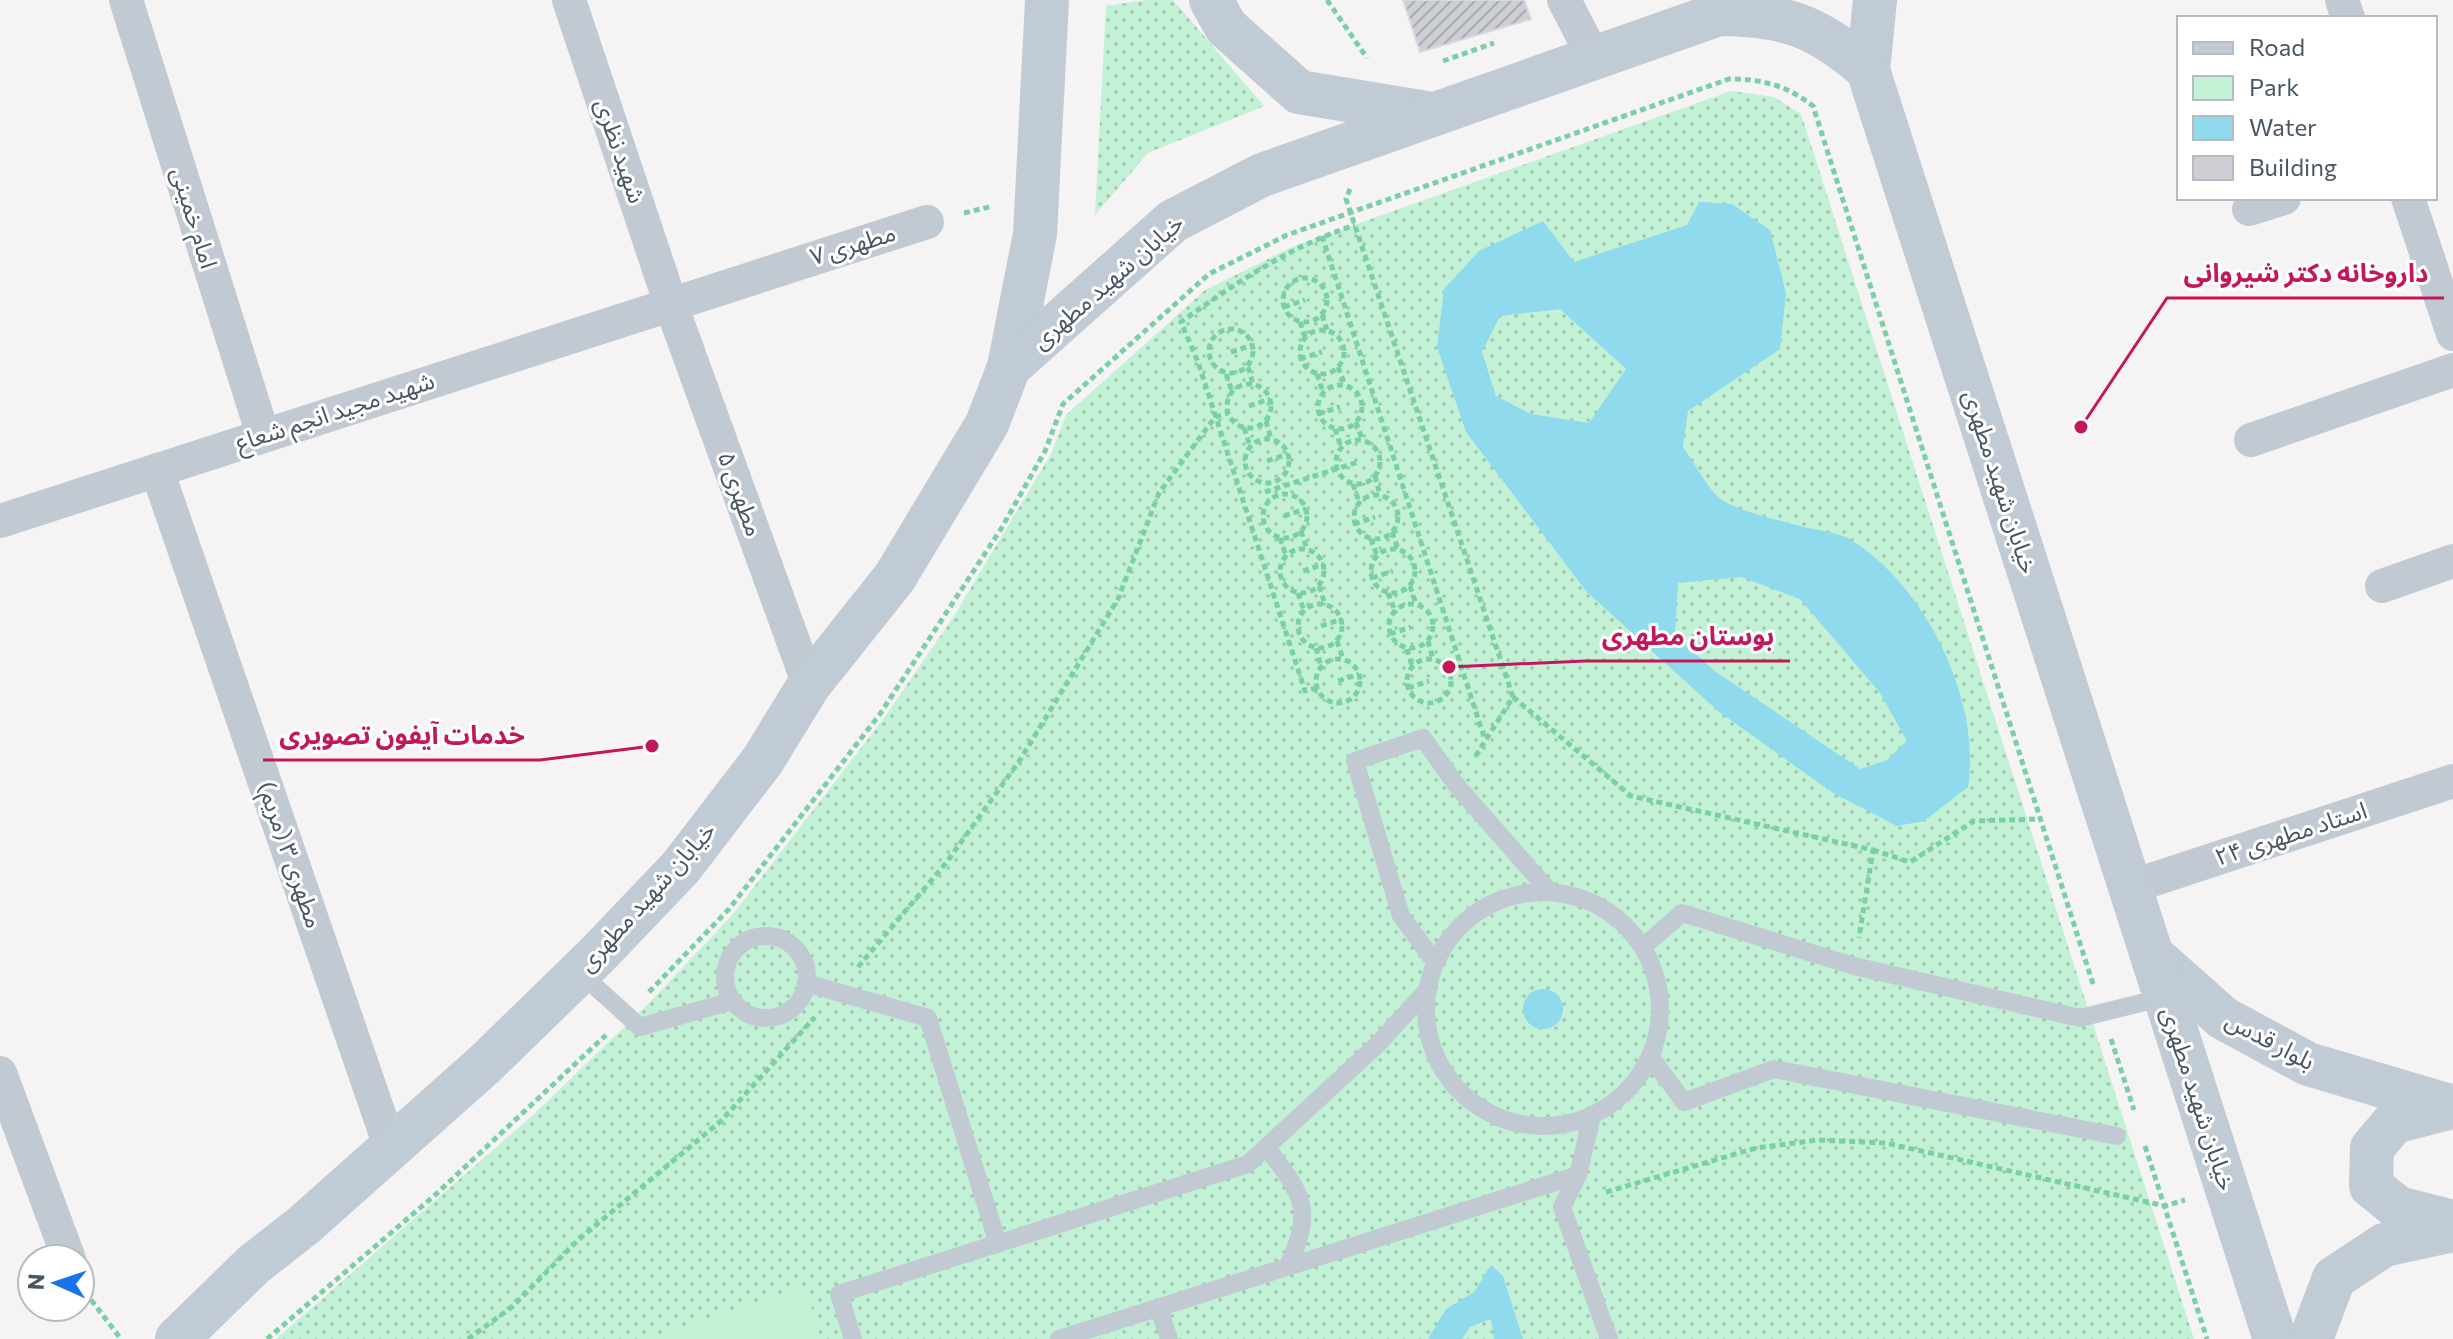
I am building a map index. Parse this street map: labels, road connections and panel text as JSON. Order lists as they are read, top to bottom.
{
  "streets": {
    "main road": ["خیابان شهید مطهری", "بلوار قدس"],
    "street": [
      "شهید نظری",
      "امام خمینی",
      "مطهری ۷",
      "شهید مجید انجم شعاع",
      "مطهری ۵",
      "استاد مطهری ۲۴",
      "مطهری ۳ (مریم)"
    ]
  },
  "crossings": [
    ["شهید نظری", "مطهری ۷"],
    ["شهید نظری", "شهید مجید انجم شعاع"],
    ["شهید نظری", "مطهری ۵"],
    ["امام خمینی", "شهید مجید انجم شعاع"],
    ["مطهری ۷", "خیابان شهید مطهری"],
    ["مطهری ۷", "شهید مجید انجم شعاع"],
    ["مطهری ۷", "مطهری ۵"],
    ["خیابان شهید مطهری", "مطهری ۵"],
    ["خیابان شهید مطهری", "استاد مطهری ۲۴"],
    ["خیابان شهید مطهری", "مطهری ۳ (مریم)"],
    ["خیابان شهید مطهری", "بلوار قدس"],
    ["شهید مجید انجم شعاع", "مطهری ۵"],
    ["شهید مجید انجم شعاع", "مطهری ۳ (مریم)"]
  ],
  "places": ["داروخانه دکتر شیروانی", "بوستان مطهری", "خدمات آیفون تصویری"],
  "legend": [
    "Road",
    "Park",
    "Water",
    "Building"
  ],
  "north": "left"
}
